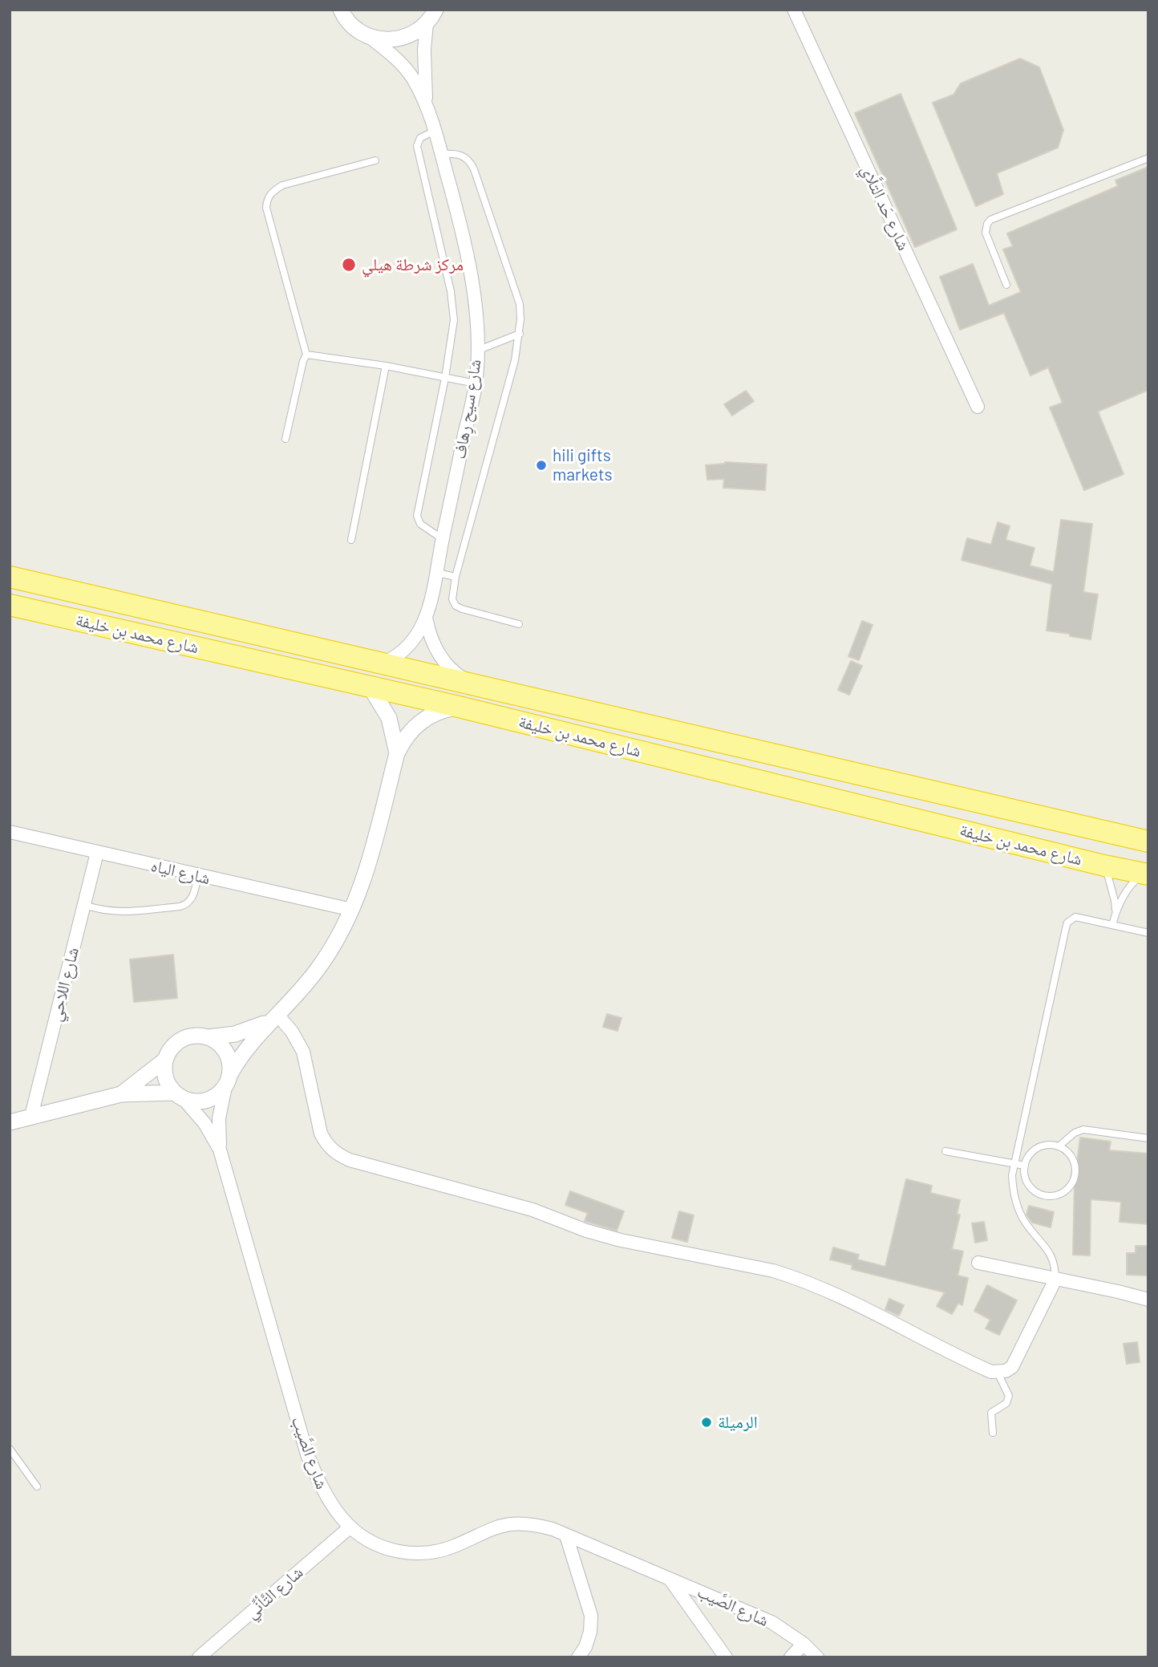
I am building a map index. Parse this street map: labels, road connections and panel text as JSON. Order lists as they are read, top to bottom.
{
  "streets": {
    "highway": ["شارع محمد بن خليفة"],
    "street": [
      "شارع حَد التلَّاي",
      "شارع سيح رِهاف",
      "شارع الياه",
      "شارع اللاحي",
      "شارع الصَّيب",
      "شارع التَّأنِّي"
    ]
  },
  "crossings": [
    ["شارع سيح رِهاف", "شارع محمد بن خليفة"],
    ["شارع الياه", "شارع اللاحي"],
    ["شارع الصَّيب", "شارع التَّأنِّي"]
  ],
  "places": ["مركز شرطة هيلي", "hili gifts markets", "الرميلة"]
}
